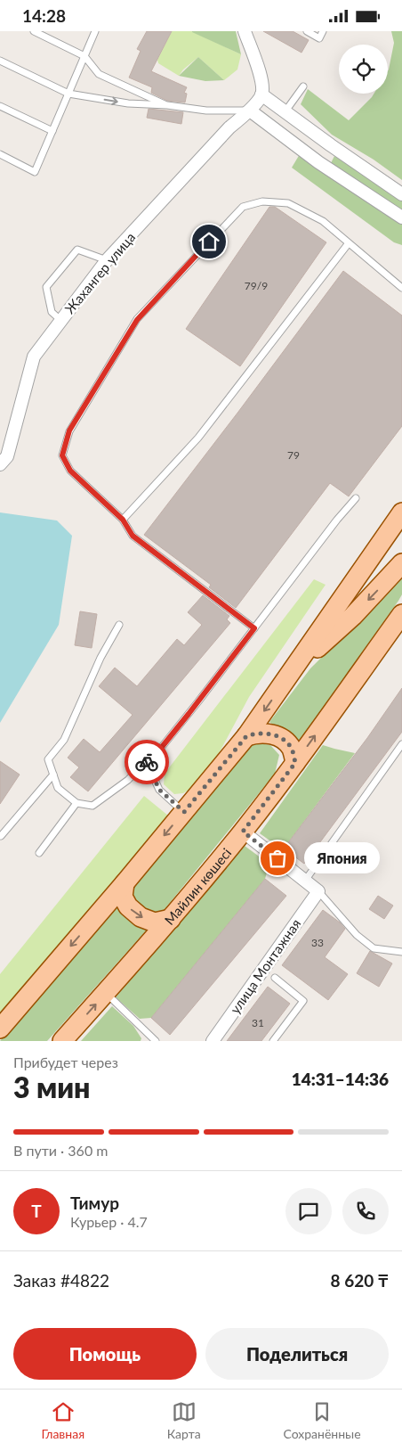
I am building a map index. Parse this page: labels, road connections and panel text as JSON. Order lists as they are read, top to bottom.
{
  "streets": {
    "main road": ["Майлин көшесі"],
    "street": ["Жахангер улица", "улица Монтажная"]
  },
  "places": ["Япония"],
  "house_numbers": [
    "79/9",
    "79",
    "33",
    "31"
  ],
  "page": {
    "status": "14:28",
    "bubble": "Япония",
    "heading": ["3 мин", "Прибудет через", "14:31–14:36"],
    "panel": [
      "Тимур",
      "Курьер · 4.7",
      "Заказ #4822",
      "8 620 ₸"
    ],
    "bar": "В пути · 360 m",
    "round": "Т",
    "buttons": ["Помощь", "Поделиться"],
    "tabs": ["Главная", "Карта", "Сохранённые"]
  }
}
